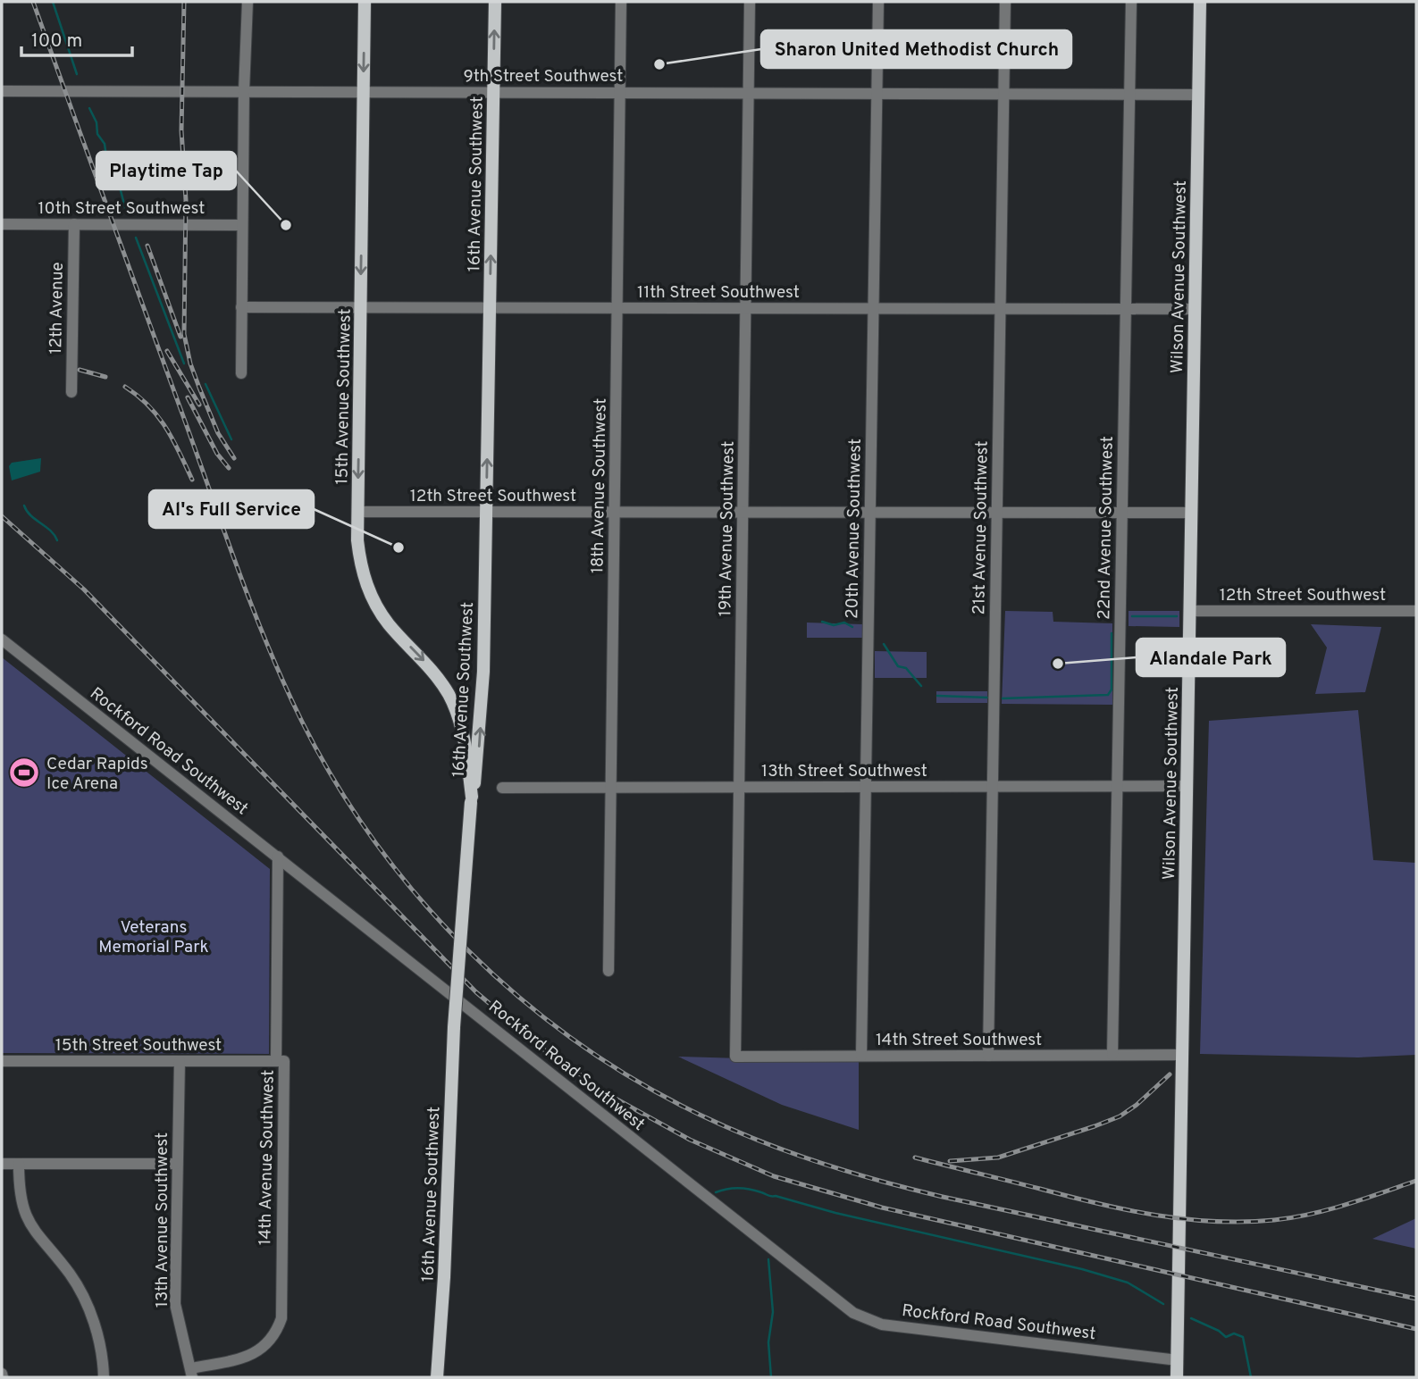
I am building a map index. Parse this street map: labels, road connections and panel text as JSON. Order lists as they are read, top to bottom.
{
  "streets": {
    "main road": ["16th Avenue Southwest", "Wilson Avenue Southwest", "15th Avenue Southwest"],
    "street": [
      "9th Street Southwest",
      "10th Street Southwest",
      "11th Street Southwest",
      "12th Avenue",
      "18th Avenue Southwest",
      "12th Street Southwest",
      "21st Avenue Southwest",
      "22nd Avenue Southwest",
      "19th Avenue Southwest",
      "20th Avenue Southwest",
      "Rockford Road Southwest",
      "13th Street Southwest",
      "14th Street Southwest",
      "15th Street Southwest",
      "14th Avenue Southwest",
      "13th Avenue Southwest"
    ]
  },
  "crossings": [
    ["9th Street Southwest", "16th Avenue Southwest"],
    ["9th Street Southwest", "Wilson Avenue Southwest"],
    ["9th Street Southwest", "15th Avenue Southwest"],
    ["9th Street Southwest", "18th Avenue Southwest"],
    ["9th Street Southwest", "21st Avenue Southwest"],
    ["9th Street Southwest", "22nd Avenue Southwest"],
    ["9th Street Southwest", "19th Avenue Southwest"],
    ["9th Street Southwest", "20th Avenue Southwest"],
    ["16th Avenue Southwest", "11th Street Southwest"],
    ["16th Avenue Southwest", "15th Avenue Southwest"],
    ["16th Avenue Southwest", "12th Street Southwest"],
    ["10th Street Southwest", "12th Avenue"],
    ["Wilson Avenue Southwest", "11th Street Southwest"],
    ["Wilson Avenue Southwest", "12th Street Southwest"],
    ["Wilson Avenue Southwest", "Rockford Road Southwest"],
    ["Wilson Avenue Southwest", "13th Street Southwest"],
    ["Wilson Avenue Southwest", "14th Street Southwest"],
    ["11th Street Southwest", "15th Avenue Southwest"],
    ["11th Street Southwest", "18th Avenue Southwest"],
    ["11th Street Southwest", "21st Avenue Southwest"],
    ["11th Street Southwest", "22nd Avenue Southwest"],
    ["11th Street Southwest", "19th Avenue Southwest"],
    ["11th Street Southwest", "20th Avenue Southwest"],
    ["15th Avenue Southwest", "12th Street Southwest"],
    ["18th Avenue Southwest", "12th Street Southwest"],
    ["18th Avenue Southwest", "13th Street Southwest"],
    ["12th Street Southwest", "21st Avenue Southwest"],
    ["12th Street Southwest", "22nd Avenue Southwest"],
    ["12th Street Southwest", "19th Avenue Southwest"],
    ["12th Street Southwest", "20th Avenue Southwest"],
    ["21st Avenue Southwest", "13th Street Southwest"],
    ["21st Avenue Southwest", "14th Street Southwest"],
    ["22nd Avenue Southwest", "13th Street Southwest"],
    ["22nd Avenue Southwest", "14th Street Southwest"],
    ["19th Avenue Southwest", "13th Street Southwest"],
    ["19th Avenue Southwest", "14th Street Southwest"],
    ["20th Avenue Southwest", "13th Street Southwest"],
    ["20th Avenue Southwest", "14th Street Southwest"],
    ["Rockford Road Southwest", "14th Avenue Southwest"],
    ["15th Street Southwest", "14th Avenue Southwest"],
    ["15th Street Southwest", "13th Avenue Southwest"],
    ["14th Avenue Southwest", "13th Avenue Southwest"]
  ],
  "one_way": ["16th Avenue Southwest", "15th Avenue Southwest"],
  "parks": ["Veterans Memorial Park"],
  "places": {
    "other": [
      "Sharon United Methodist Church",
      "Playtime Tap",
      "Al's Full Service",
      "Alandale Park"
    ],
    "sports": ["Cedar Rapids Ice Arena"]
  },
  "scale_bar": "100 m"
}
